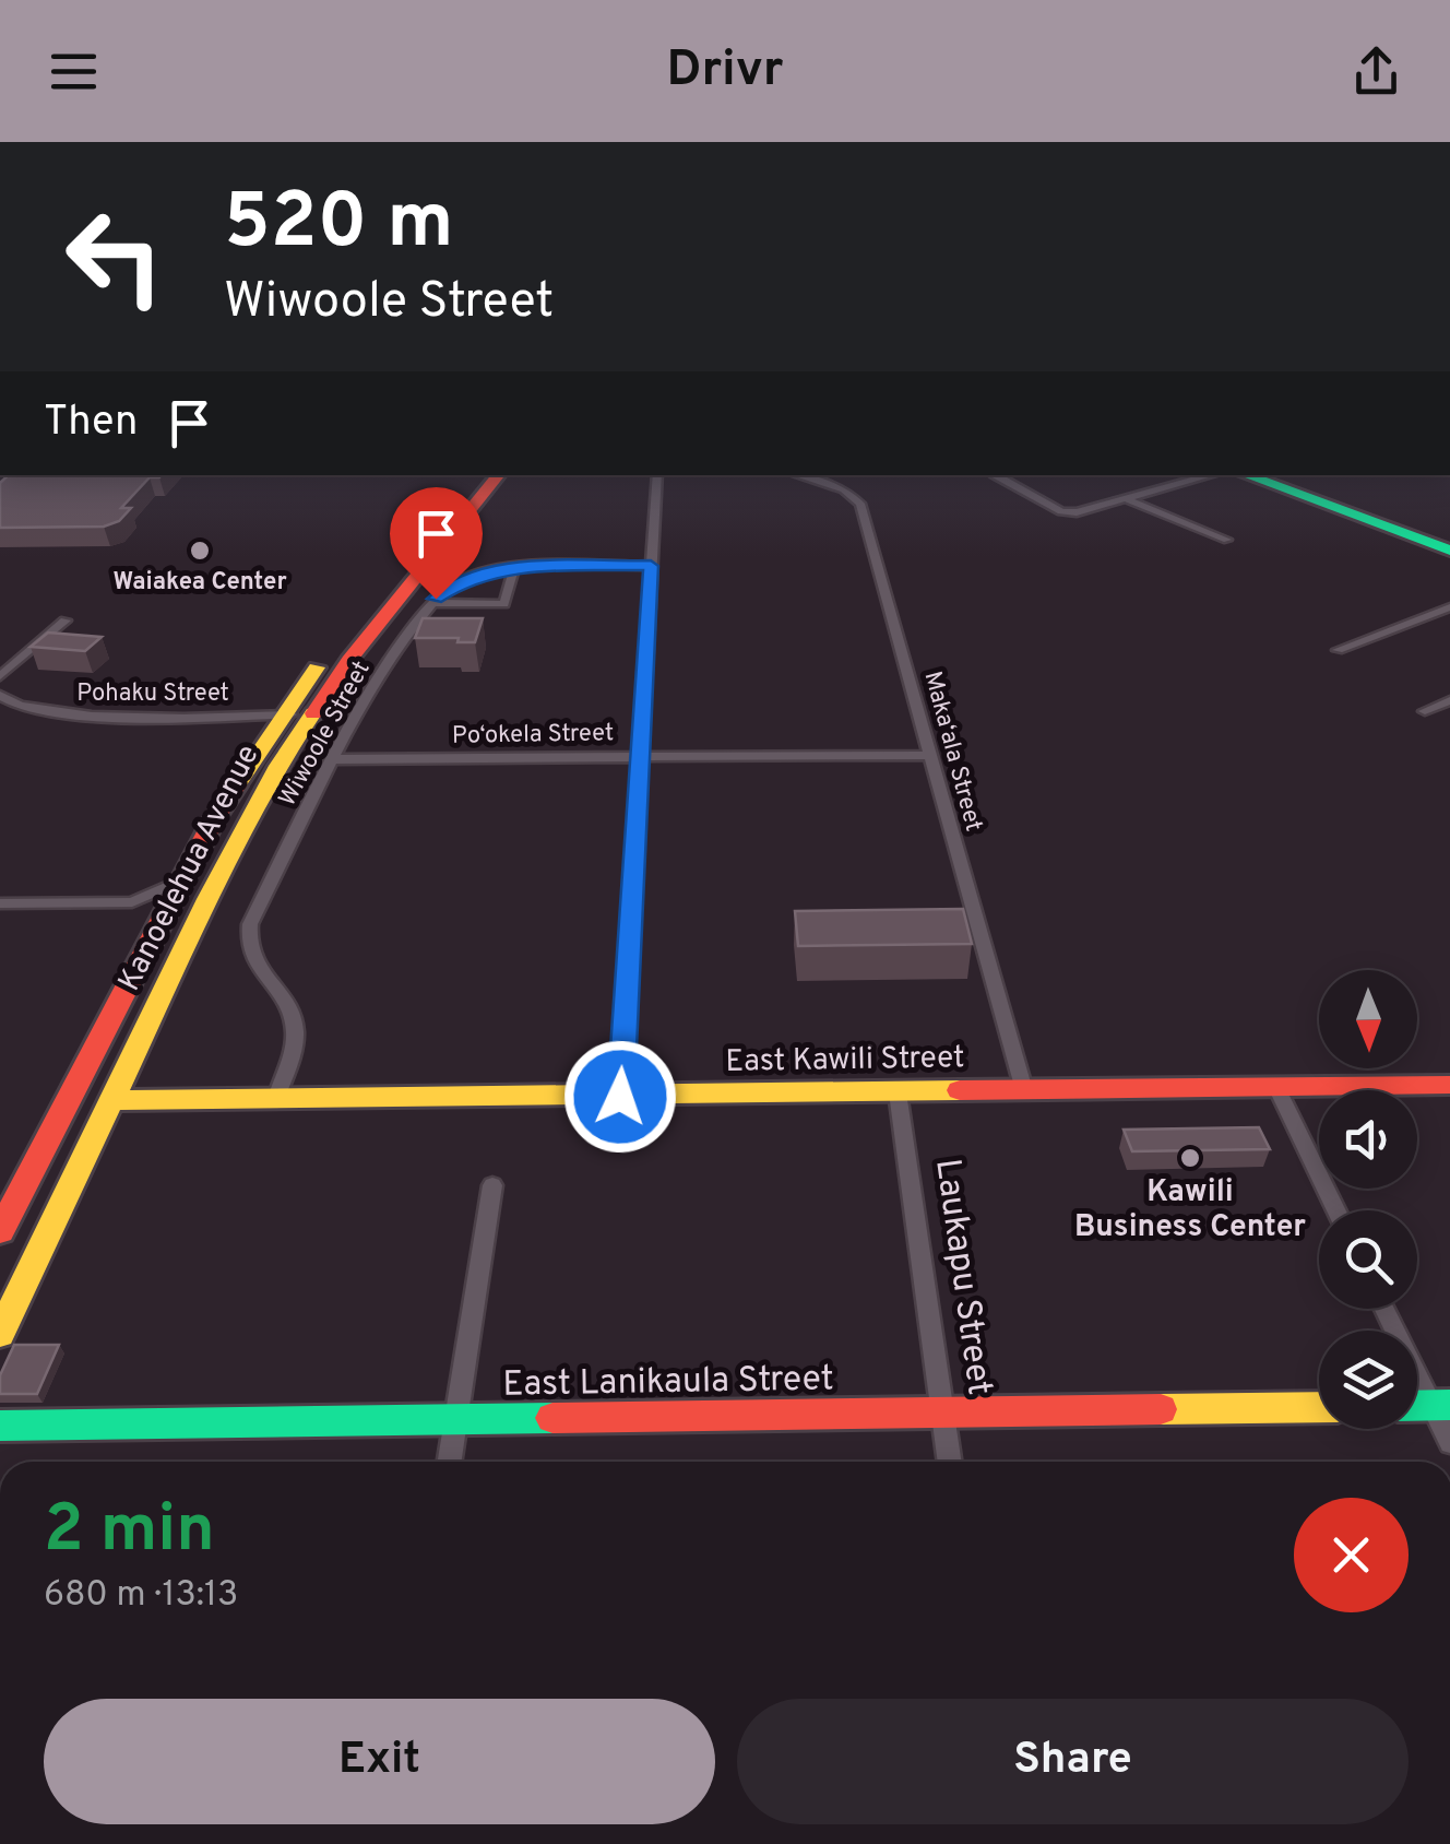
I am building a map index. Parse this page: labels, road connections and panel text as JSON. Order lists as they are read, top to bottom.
{
  "streets": {
    "main road": ["Kanoelehua Avenue", "East Kawili Street", "East Lanikaula Street"],
    "street": [
      "Pohaku Street",
      "Wiwoole Street",
      "Po‘okela Street",
      "Maka‘ala Street",
      "Laukapu Street"
    ]
  },
  "crossings": [
    ["Pohaku Street", "Kanoelehua Avenue"],
    ["Wiwoole Street", "Po‘okela Street"],
    ["Wiwoole Street", "East Kawili Street"],
    ["Po‘okela Street", "Maka‘ala Street"],
    ["Maka‘ala Street", "East Kawili Street"],
    ["Kanoelehua Avenue", "East Kawili Street"],
    ["East Kawili Street", "Laukapu Street"],
    ["Laukapu Street", "East Lanikaula Street"]
  ],
  "places": ["Waiakea Center", "Kawili Business Center"],
  "north": "bottom",
  "page": {
    "header": "Drivr",
    "turn": ["520 m", "Wiwoole Street"],
    "then": "Then",
    "heading": ["2 min", "680 m · 13:13"],
    "buttons": ["Exit", "Share"]
  }
}
